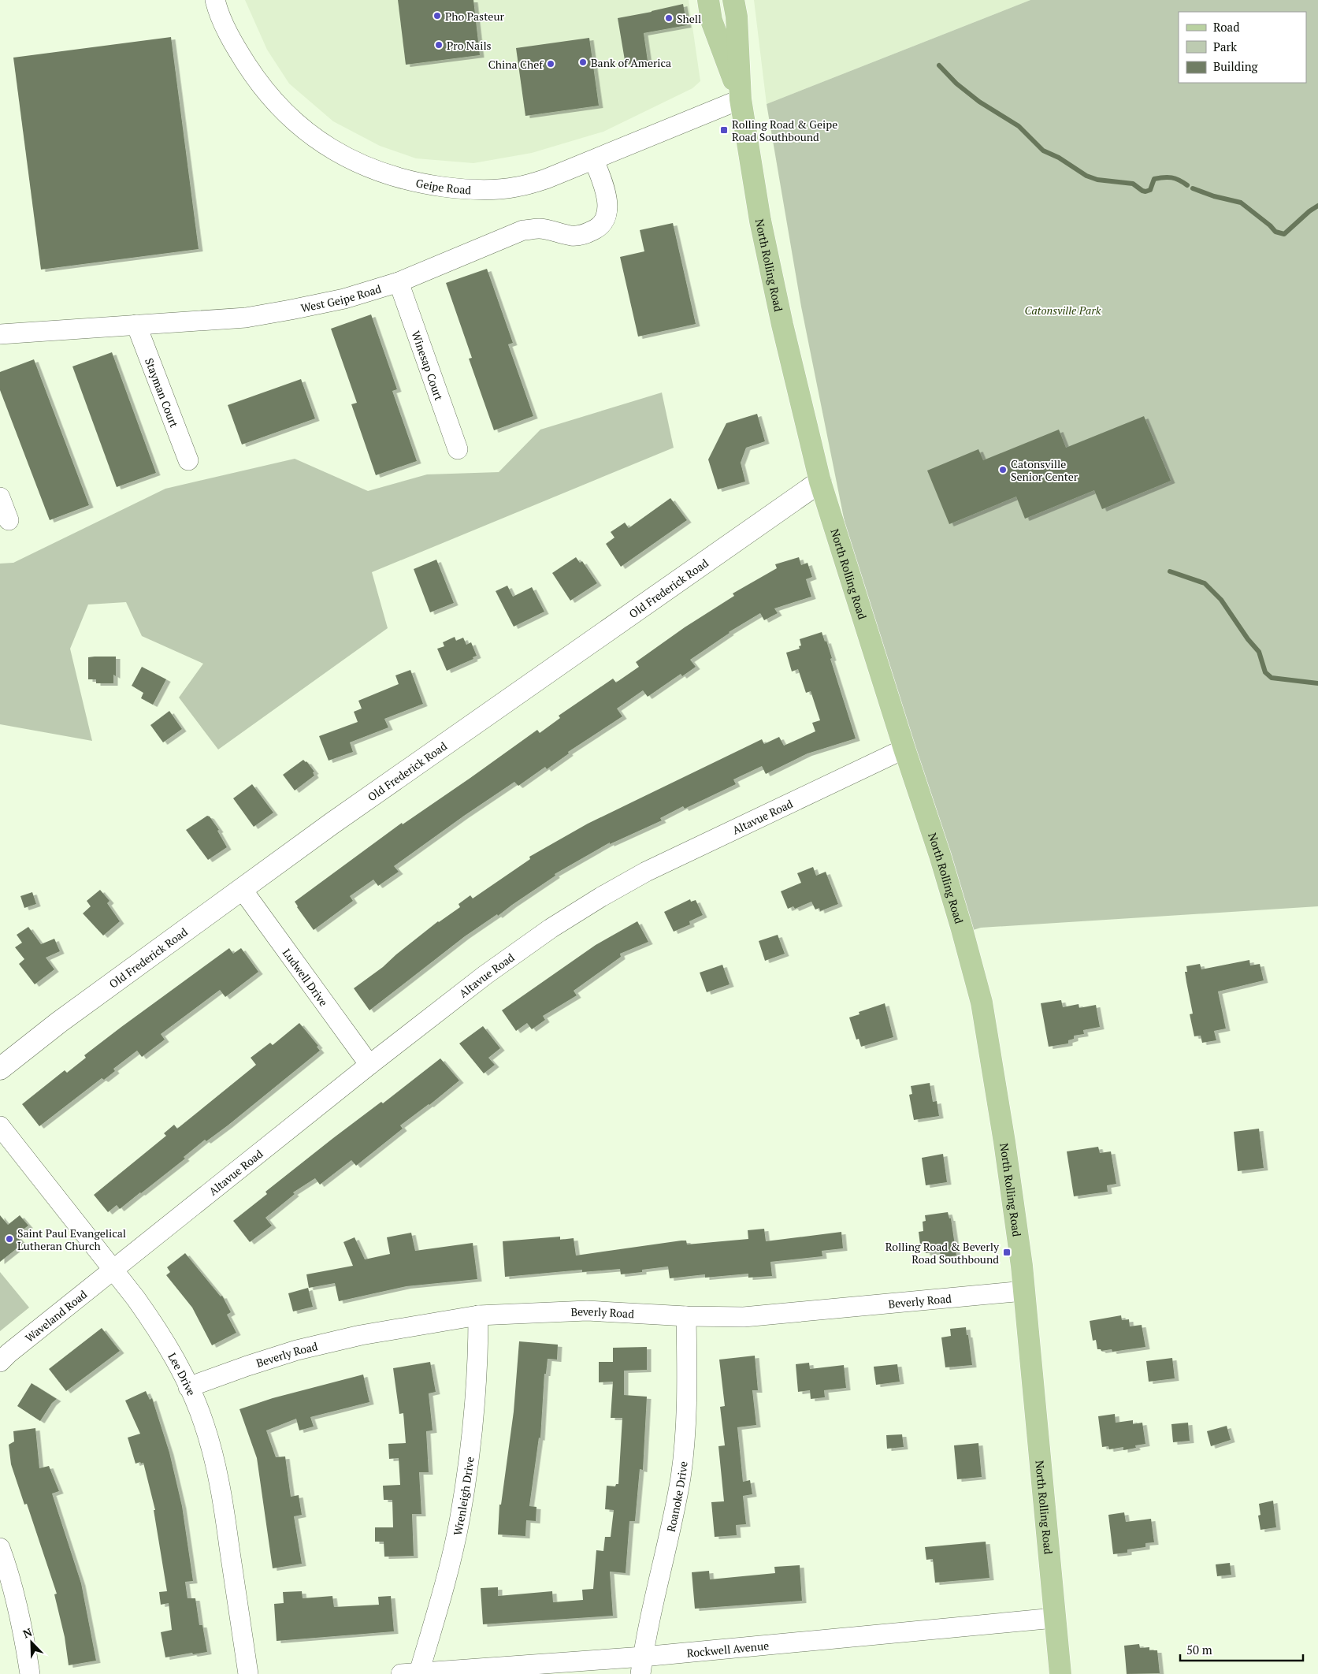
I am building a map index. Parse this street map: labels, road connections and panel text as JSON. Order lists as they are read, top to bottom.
{
  "streets": {
    "main road": ["North Rolling Road"],
    "street": [
      "Geipe Road",
      "West Geipe Road",
      "Winesap Court",
      "Stayman Court",
      "Old Frederick Road",
      "Altavue Road",
      "Ludwell Drive",
      "Beverly Road",
      "Waveland Road",
      "Lee Drive",
      "Wrenleigh Drive",
      "Roanoke Drive",
      "Rockwell Avenue"
    ]
  },
  "crossings": [
    ["Geipe Road", "North Rolling Road"],
    ["Geipe Road", "West Geipe Road"],
    ["North Rolling Road", "Old Frederick Road"],
    ["North Rolling Road", "Altavue Road"],
    ["North Rolling Road", "Beverly Road"],
    ["North Rolling Road", "Rockwell Avenue"],
    ["West Geipe Road", "Winesap Court"],
    ["West Geipe Road", "Stayman Court"],
    ["Old Frederick Road", "Ludwell Drive"],
    ["Altavue Road", "Ludwell Drive"],
    ["Altavue Road", "Waveland Road"],
    ["Altavue Road", "Lee Drive"],
    ["Beverly Road", "Lee Drive"],
    ["Beverly Road", "Wrenleigh Drive"],
    ["Beverly Road", "Roanoke Drive"],
    ["Waveland Road", "Lee Drive"],
    ["Wrenleigh Drive", "Rockwell Avenue"],
    ["Roanoke Drive", "Rockwell Avenue"]
  ],
  "parks": ["Catonsville Park"],
  "places": {
    "other": [
      "Pho Pasteur",
      "Shell",
      "Pro Nails",
      "Bank of America",
      "China Chef",
      "Catonsville Senior Center",
      "Saint Paul Evangelical Lutheran Church"
    ],
    "transit": ["Rolling Road & Geipe Road Southbound", "Rolling Road & Beverly Road Southbound"]
  },
  "legend": ["Road", "Park", "Building"],
  "scale_bar": "50 m",
  "north": "top left"
}
